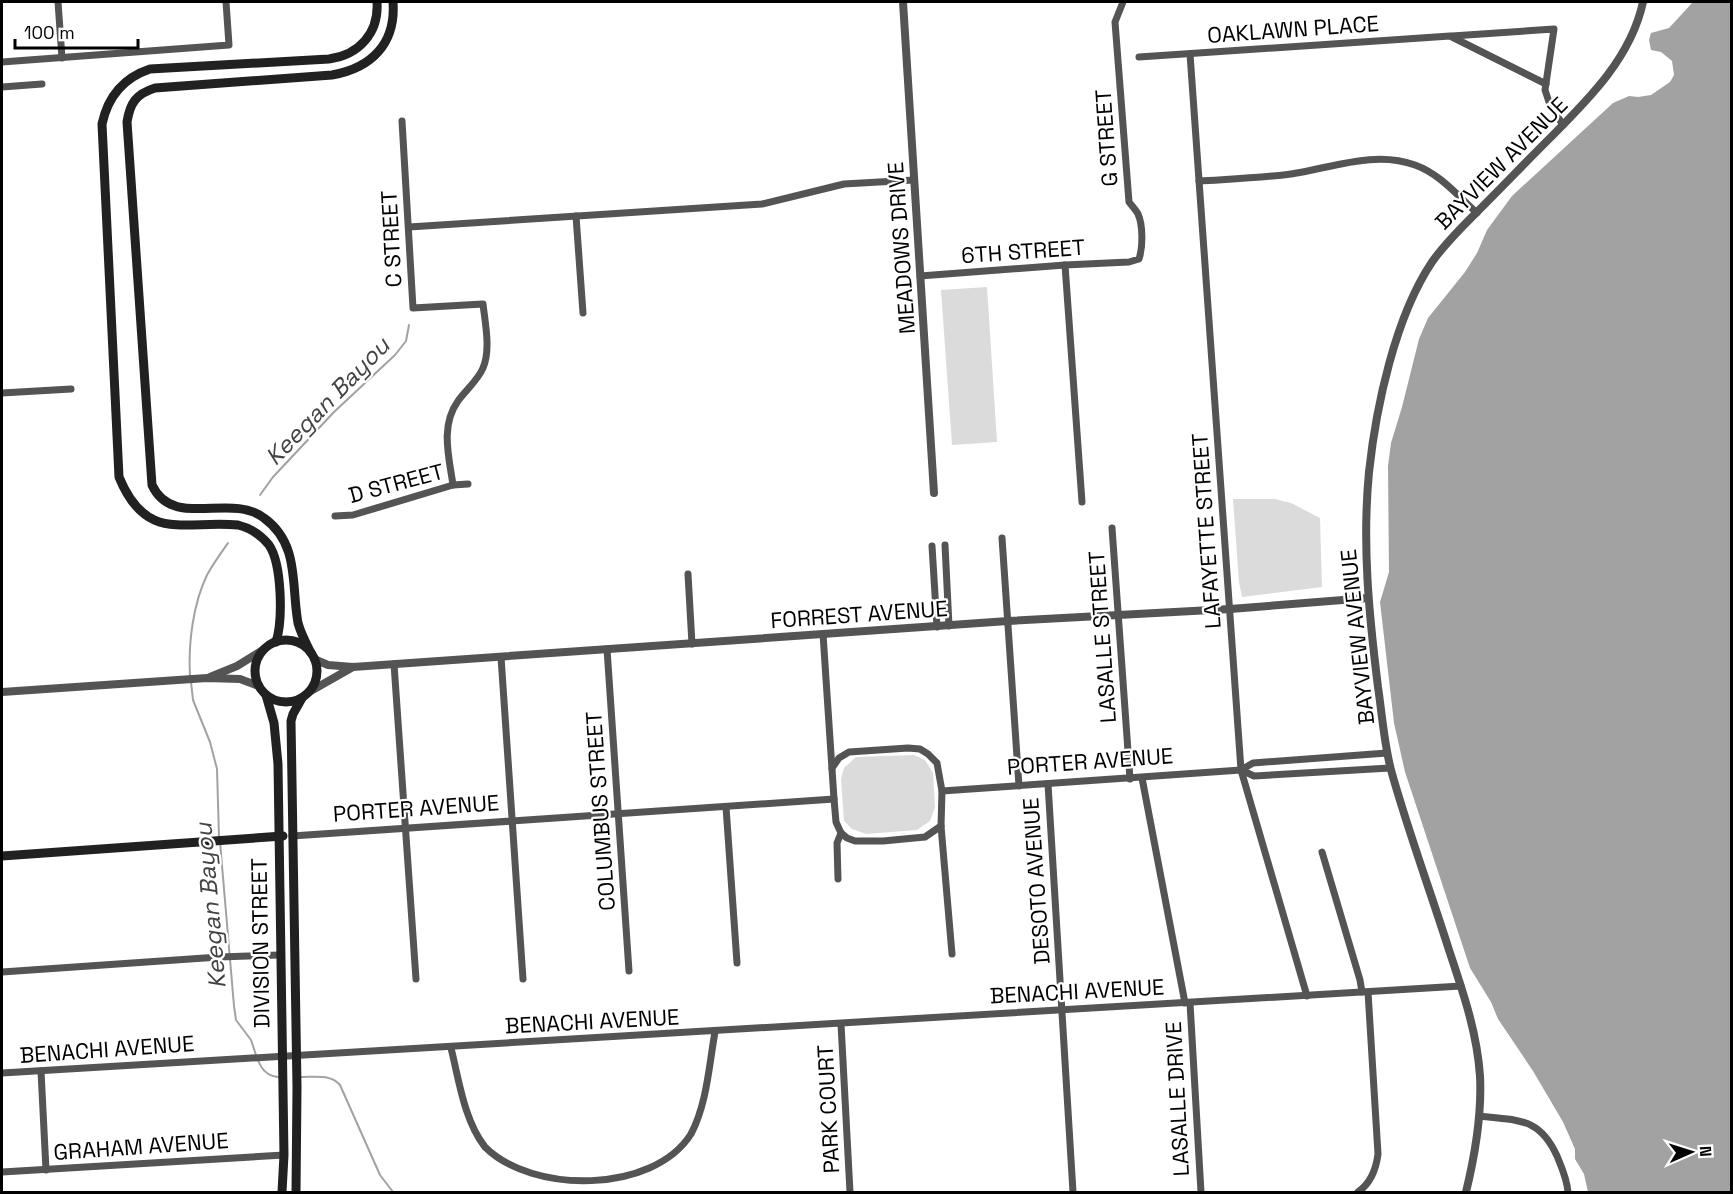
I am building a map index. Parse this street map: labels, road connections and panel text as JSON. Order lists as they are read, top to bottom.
{
  "streets": {
    "main road": ["PORTER AVENUE", "DIVISION STREET"],
    "street": [
      "OAKLAWN PLACE",
      "G STREET",
      "BAYVIEW AVENUE",
      "C STREET",
      "MEADOWS DRIVE",
      "6TH STREET",
      "D STREET",
      "LAFAYETTE STREET",
      "FORREST AVENUE",
      "LASALLE STREET",
      "COLUMBUS STREET",
      "DESOTO AVENUE",
      "BENACHI AVENUE",
      "LASALLE DRIVE",
      "PARK COURT",
      "GRAHAM AVENUE"
    ]
  },
  "crossings": [
    ["OAKLAWN PLACE", "BAYVIEW AVENUE"],
    ["OAKLAWN PLACE", "LAFAYETTE STREET"],
    ["G STREET", "6TH STREET"],
    ["BAYVIEW AVENUE", "FORREST AVENUE"],
    ["BAYVIEW AVENUE", "PORTER AVENUE"],
    ["BAYVIEW AVENUE", "BENACHI AVENUE"],
    ["C STREET", "D STREET"],
    ["MEADOWS DRIVE", "6TH STREET"],
    ["LAFAYETTE STREET", "FORREST AVENUE"],
    ["LAFAYETTE STREET", "PORTER AVENUE"],
    ["LAFAYETTE STREET", "BENACHI AVENUE"],
    ["FORREST AVENUE", "LASALLE STREET"],
    ["FORREST AVENUE", "COLUMBUS STREET"],
    ["FORREST AVENUE", "DESOTO AVENUE"],
    ["FORREST AVENUE", "DIVISION STREET"],
    ["LASALLE STREET", "PORTER AVENUE"],
    ["PORTER AVENUE", "COLUMBUS STREET"],
    ["PORTER AVENUE", "DESOTO AVENUE"],
    ["PORTER AVENUE", "DIVISION STREET"],
    ["DESOTO AVENUE", "BENACHI AVENUE"],
    ["DIVISION STREET", "BENACHI AVENUE"],
    ["DIVISION STREET", "GRAHAM AVENUE"],
    ["BENACHI AVENUE", "LASALLE DRIVE"],
    ["BENACHI AVENUE", "PARK COURT"]
  ],
  "water": ["Keegan Bayou"],
  "scale_bar": "100 m",
  "north": "right"
}
